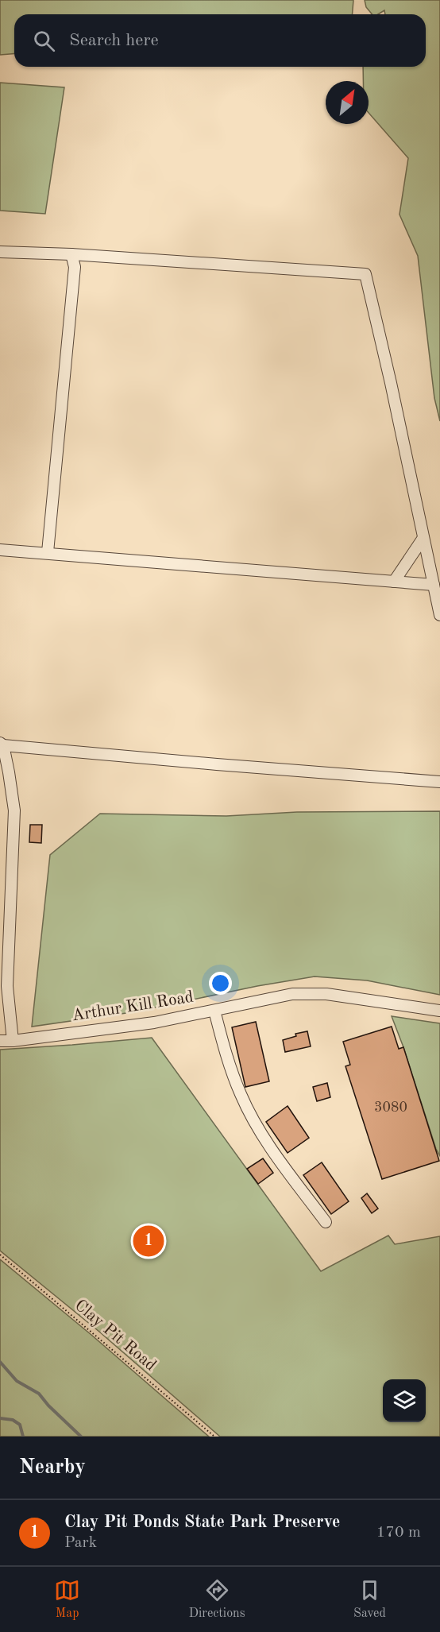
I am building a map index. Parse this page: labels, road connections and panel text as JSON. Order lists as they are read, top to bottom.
{
  "streets": {
    "street": ["Arthur Kill Road"],
    "path": ["Clay Pit Road"]
  },
  "house_numbers": ["3080"],
  "north": "top right",
  "page": {
    "search": "Search here",
    "pins": "1",
    "heading": "Nearby",
    "list": [
      {
        "mark": "1",
        "name": "Clay Pit Ponds State Park Preserve",
        "note": "Park",
        "value": "170 m"
      }
    ],
    "nav": ["Map", "Directions", "Saved"]
  }
}
